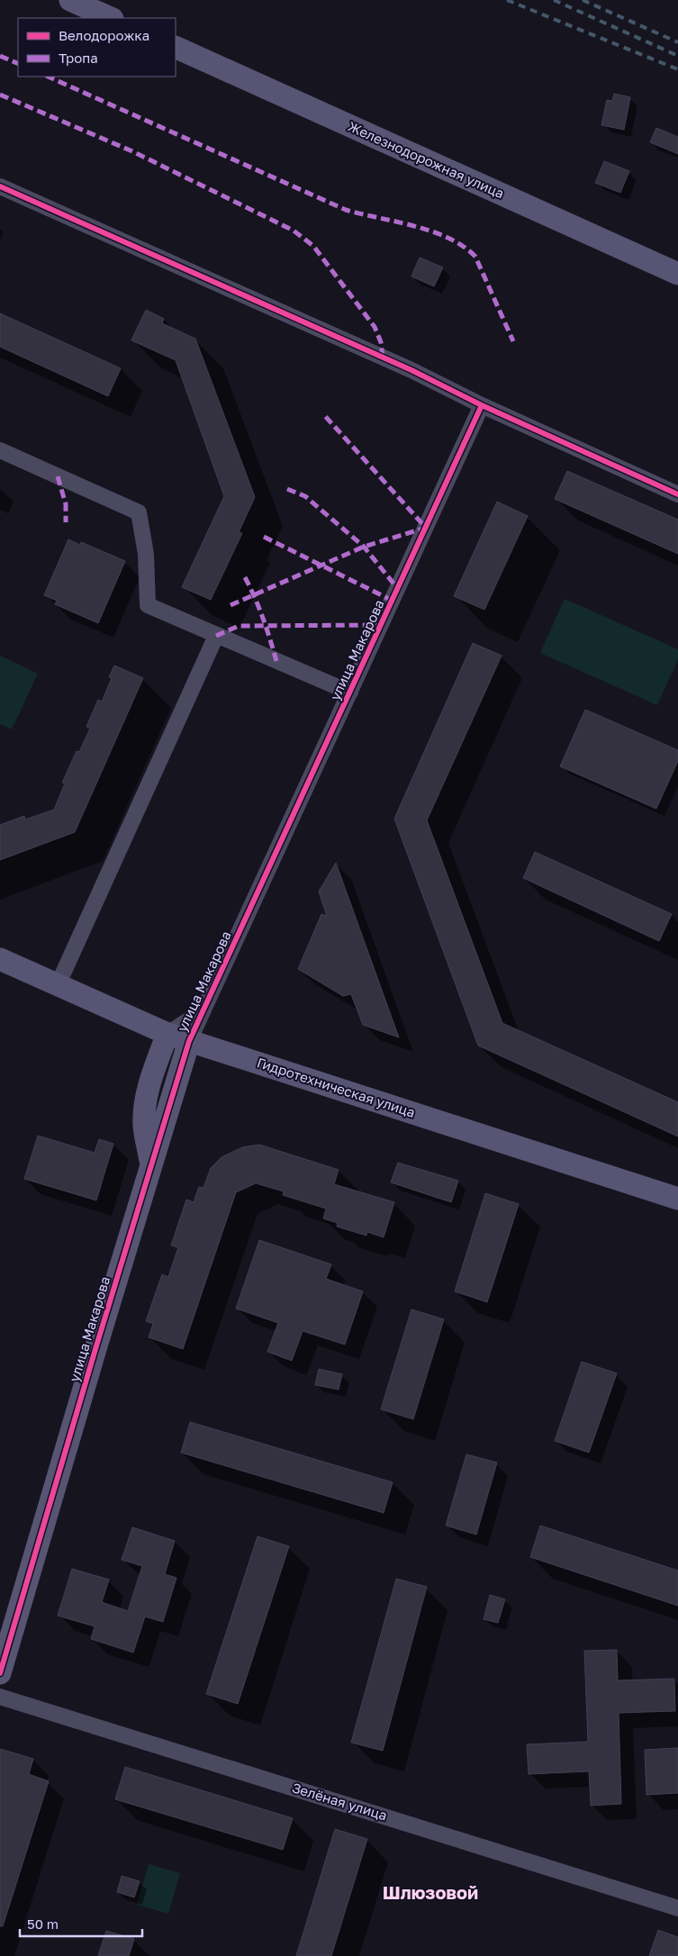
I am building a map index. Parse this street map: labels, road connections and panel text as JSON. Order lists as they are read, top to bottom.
{
  "streets": {
    "main road": ["Железнодорожная улица", "улица Макарова", "Гидротехническая улица"],
    "street": ["Зелёная улица"]
  },
  "crossings": [
    ["улица Макарова", "Гидротехническая улица"]
  ],
  "districts": ["Шлюзовой"],
  "legend": ["Велодорожка", "Тропа"],
  "scale_bar": "50 m"
}
